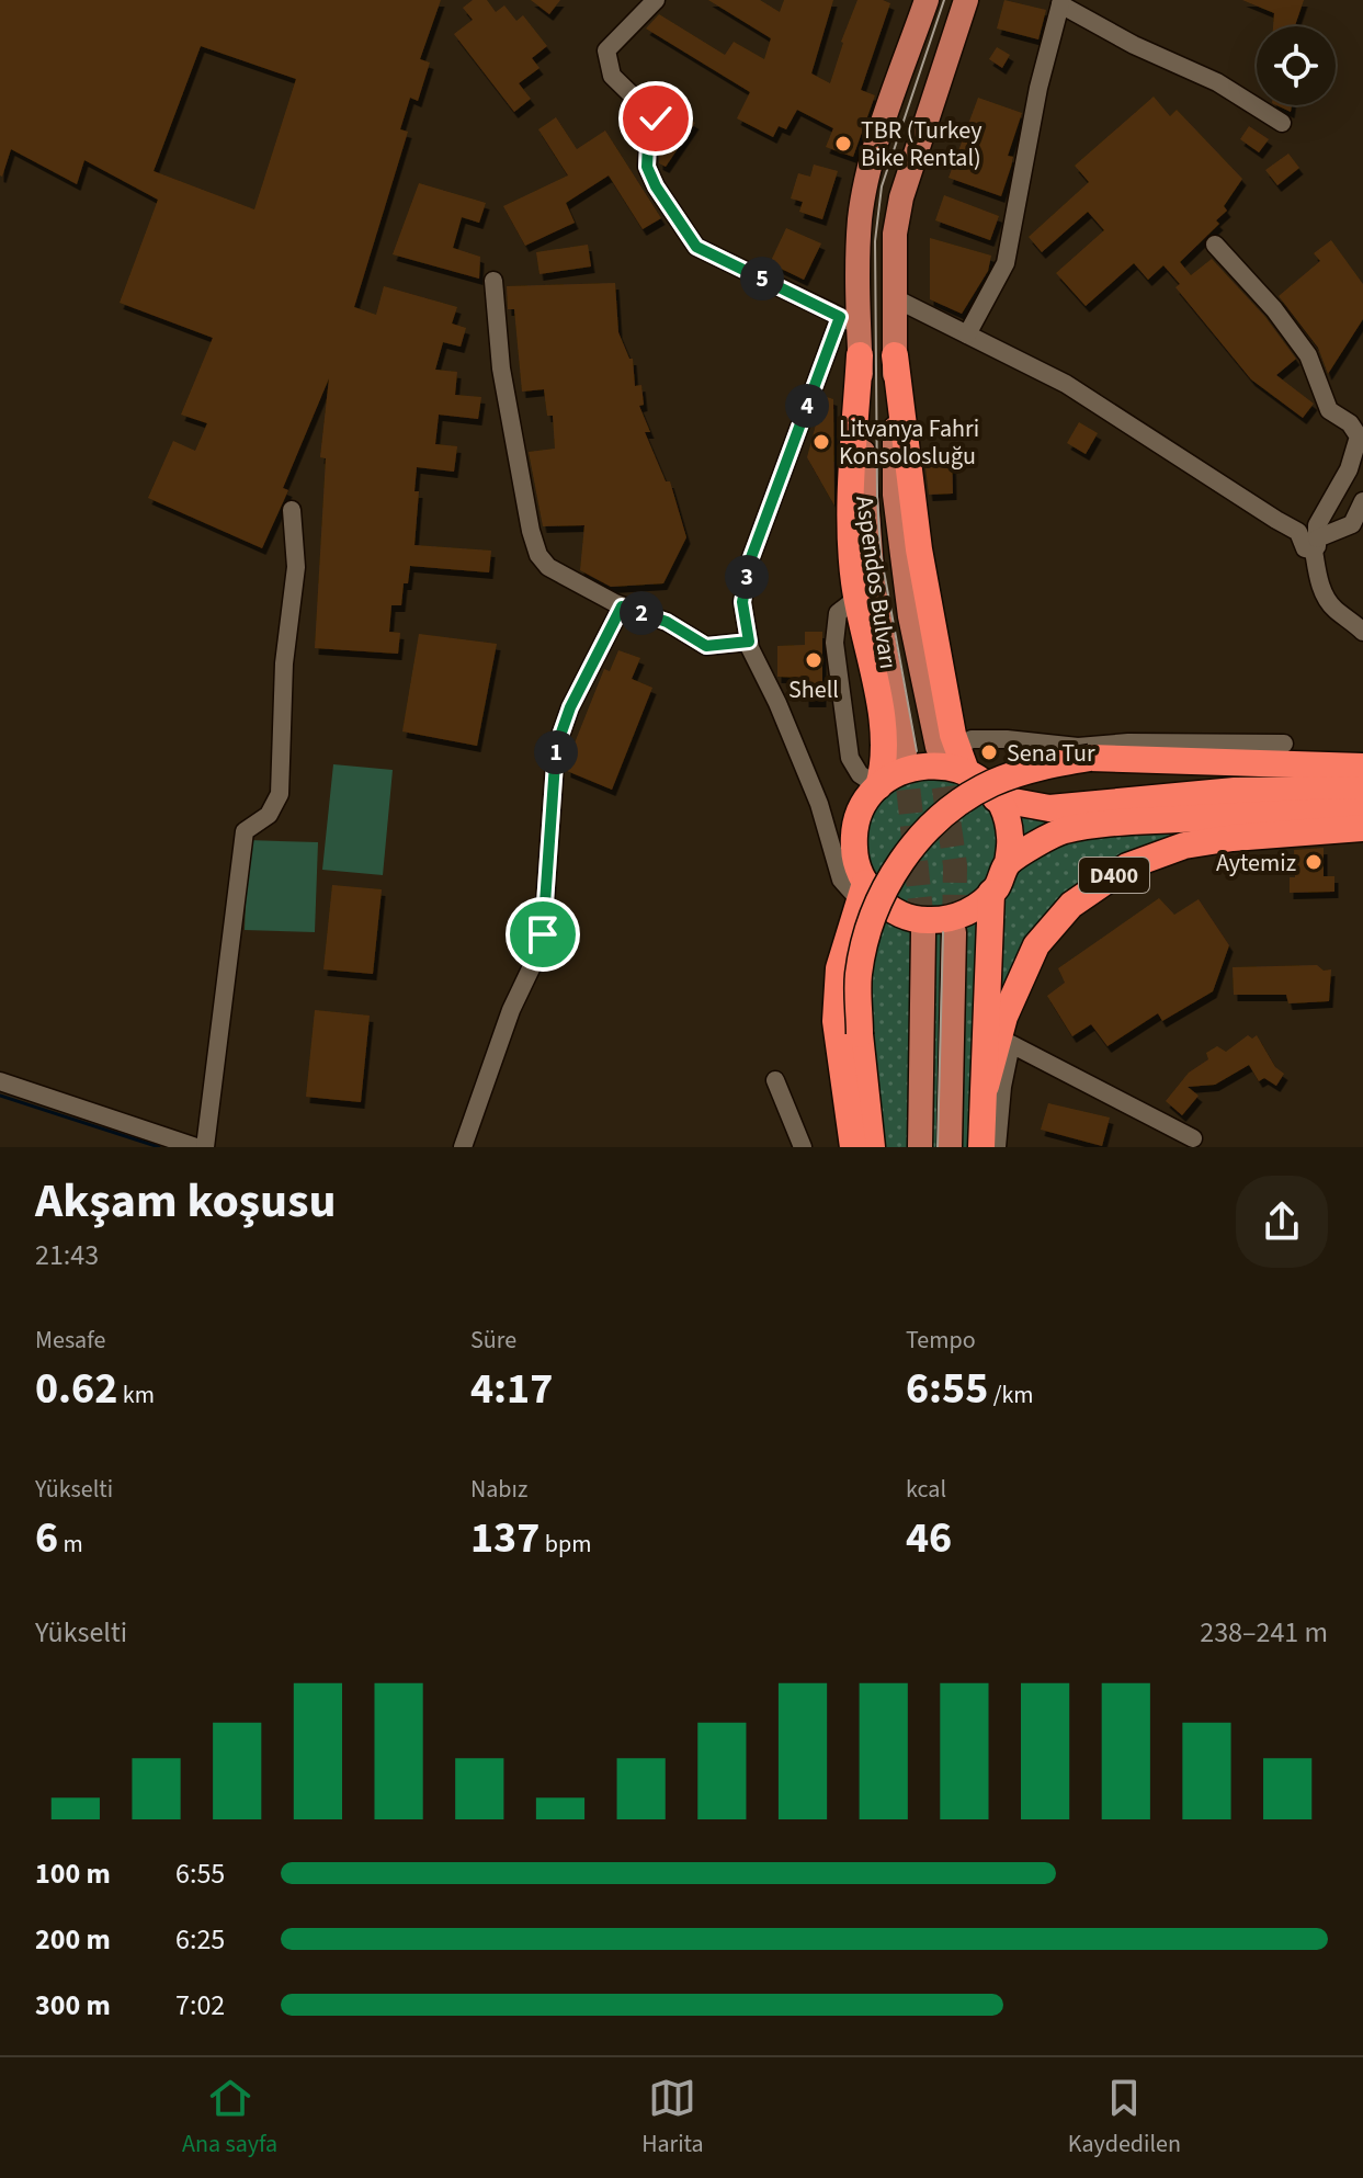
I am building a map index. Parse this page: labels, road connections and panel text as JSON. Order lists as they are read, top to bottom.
{
  "streets": {
    "highway": ["D400"],
    "main road": ["Aspendos Bulvarı"]
  },
  "places": [
    "TBR (Turkey Bike Rental)",
    "Litvanya Fahri Konsolosluğu",
    "Shell",
    "Sena Tur",
    "Aytemiz"
  ],
  "page": {
    "pins": [
      "5",
      "4",
      "3",
      "2",
      "1"
    ],
    "heading": ["Akşam koşusu", "21:43"],
    "stats": [
      ["Mesafe", "0.62 km"],
      ["Süre", "4:17"],
      ["Tempo", "6:55 /km"],
      ["Yükselti", "6 m"],
      ["Nabız", "137 bpm"],
      ["kcal", "46"]
    ],
    "chart": ["Yükselti", "238–241 m"],
    "list": [
      {
        "name": "100 m",
        "note": "6:55"
      },
      {
        "name": "200 m",
        "note": "6:25"
      },
      {
        "name": "300 m",
        "note": "7:02"
      }
    ],
    "tabs": ["Ana sayfa", "Harita", "Kaydedilen"]
  }
}
